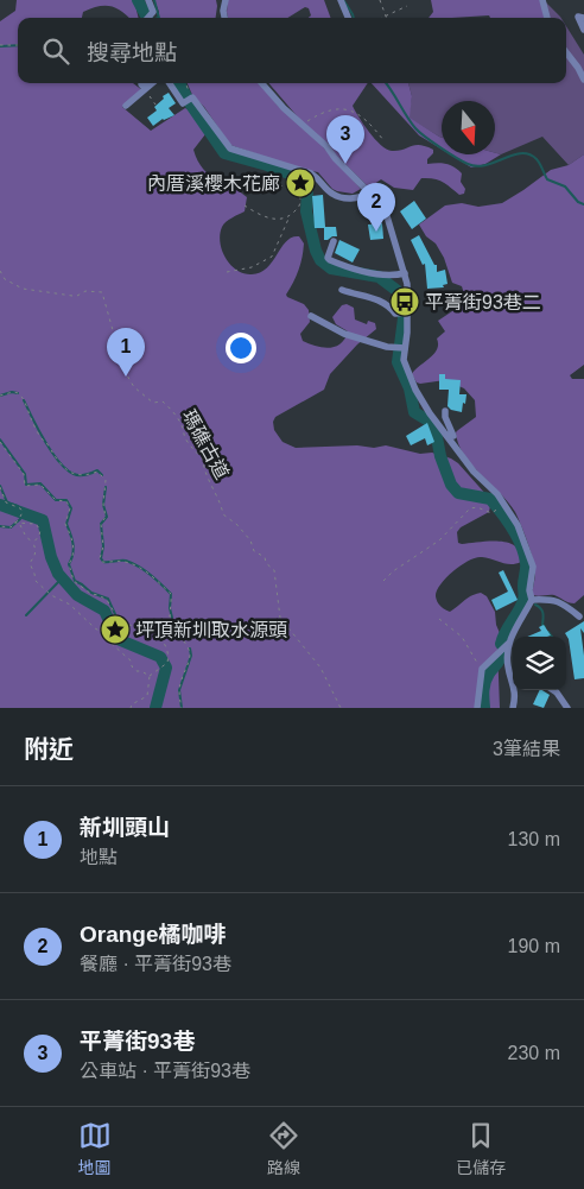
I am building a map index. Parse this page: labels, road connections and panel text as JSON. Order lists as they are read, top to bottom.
{
  "streets": {
    "path": ["瑪礁古道"]
  },
  "places": {
    "place": ["內厝溪櫻木花廊", "坪頂新圳取水源頭"],
    "bus stop": ["平菁街93巷二"]
  },
  "north": "bottom",
  "page": {
    "search": "搜尋地點",
    "pins": ["3", "2", "1"],
    "heading": ["附近", "3筆結果"],
    "list": [
      {
        "mark": "1",
        "name": "新圳頭山",
        "note": "地點",
        "value": "130 m"
      },
      {
        "mark": "2",
        "name": "Orange橘咖啡",
        "note": "餐廳 · 平菁街93巷",
        "value": "190 m"
      },
      {
        "mark": "3",
        "name": "平菁街93巷",
        "note": "公車站 · 平菁街93巷",
        "value": "230 m"
      }
    ],
    "nav": ["地圖", "路線", "已儲存"]
  }
}
